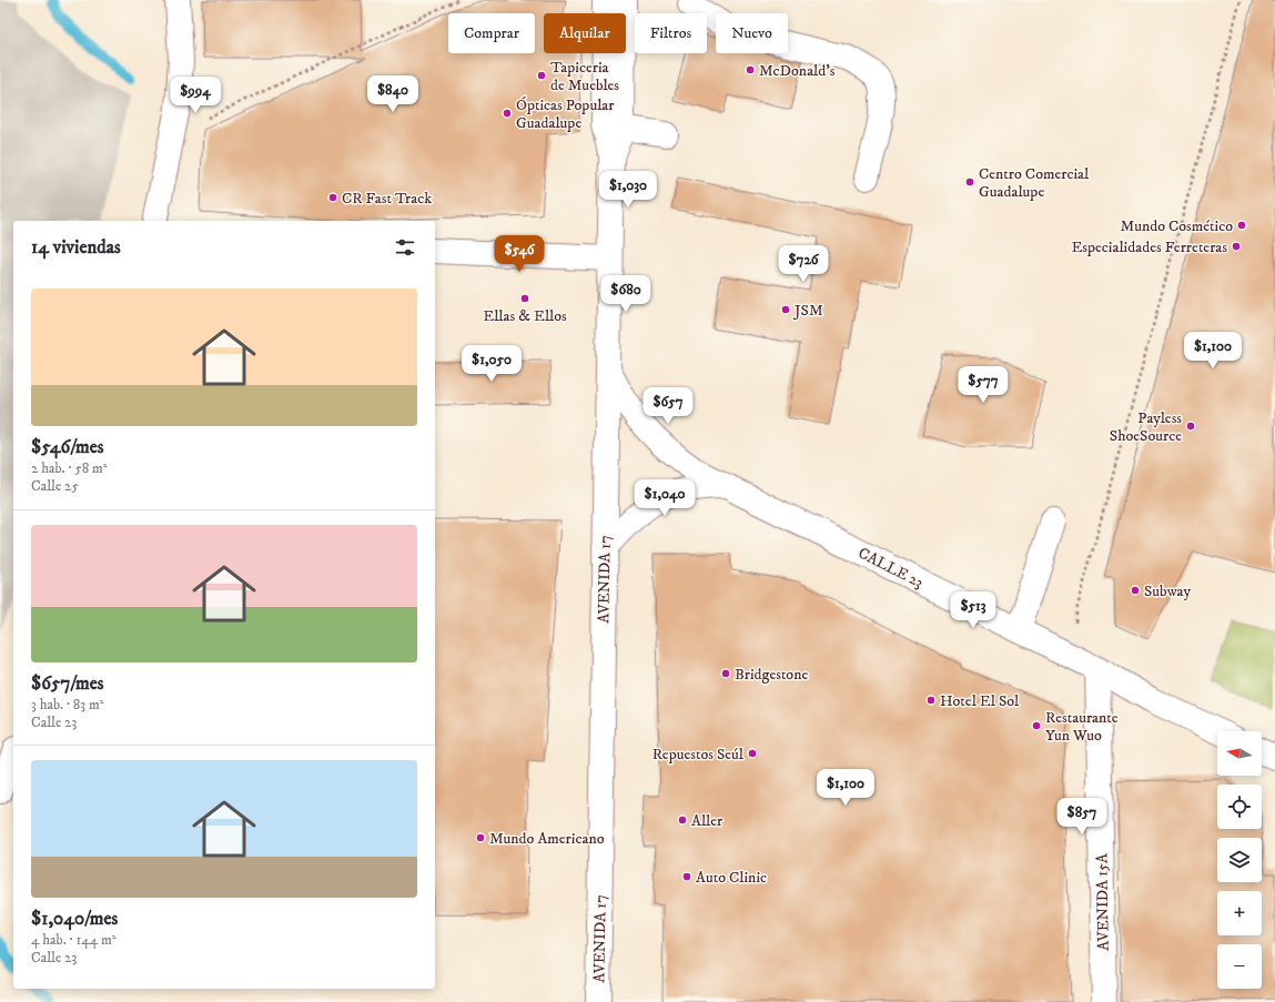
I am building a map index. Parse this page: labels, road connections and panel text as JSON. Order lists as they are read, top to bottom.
{
  "streets": {
    "main road": ["CALLE 23", "AVENIDA 17", "AVENIDA 15A"]
  },
  "crossings": [
    ["CALLE 23", "AVENIDA 17"],
    ["CALLE 23", "AVENIDA 15A"]
  ],
  "places": [
    "McDonald's",
    "Tapiceria de Muebles",
    "Ópticas Popular Guadalupe",
    "Centro Comercial Guadalupe",
    "CR Fast Track",
    "Mundo Cosmético",
    "Especialidades Ferreteras",
    "Ellas & Ellos",
    "JSM",
    "Payless ShoeSource",
    "Subway",
    "Bridgestone",
    "Hotel El Sol",
    "Restaurante Yun Wuo",
    "Repuestos Seúl",
    "Aller",
    "Mundo Americano",
    "Auto Clinic"
  ],
  "north": "left",
  "page": {
    "chip": [
      "Comprar",
      "Alquilar",
      "Filtros",
      "Nuevo"
    ],
    "price": [
      "$840",
      "$994",
      "$1,030",
      "$546",
      "$726",
      "$680",
      "$1,100",
      "$1,050",
      "$577",
      "$657",
      "$1,040",
      "$513",
      "$1,100",
      "$857"
    ],
    "heading": "14 viviendas",
    "list": [
      {
        "name": "$546/mes",
        "note": "2 hab. · 58 m² · Calle 25"
      },
      {
        "name": "$657/mes",
        "note": "3 hab. · 83 m² · Calle 23"
      },
      {
        "name": "$1,040/mes",
        "note": "4 hab. · 144 m² · Calle 23"
      }
    ],
    "map_buttons": ["+", "−"]
  }
}
